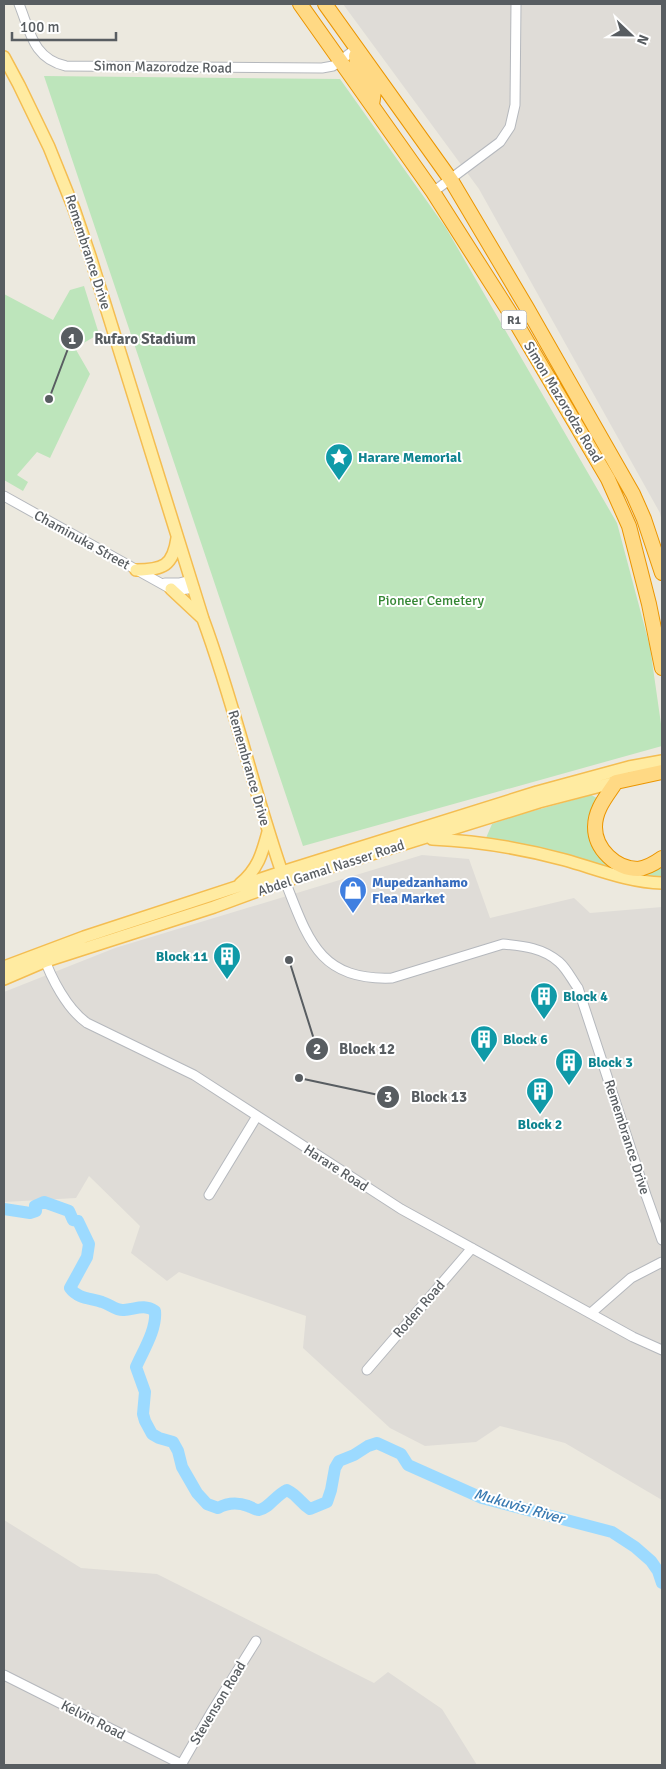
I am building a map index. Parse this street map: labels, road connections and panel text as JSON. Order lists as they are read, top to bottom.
{
  "streets": {
    "highway": ["Simon Mazorodze Road", "R1", "Abdel Gamal Nasser Road"],
    "main road": ["Remembrance Drive"],
    "street": [
      "Chaminuka Street",
      "Harare Road",
      "Roden Road",
      "Stevenson Road",
      "Kelvin Road"
    ]
  },
  "crossings": [
    ["Remembrance Drive", "Abdel Gamal Nasser Road"],
    ["Abdel Gamal Nasser Road", "Harare Road"],
    ["Harare Road", "Roden Road"],
    ["Stevenson Road", "Kelvin Road"]
  ],
  "water": ["Mukuvisi River"],
  "parks": ["Pioneer Cemetery"],
  "places": {
    "other": ["Rufaro Stadium", "Block 12", "Block 13"],
    "place": ["Harare Memorial"],
    "shop": ["Mupedzanhamo Flea Market"],
    "building": [
      "Block 11",
      "Block 4",
      "Block 6",
      "Block 3",
      "Block 2"
    ]
  },
  "scale_bar": "100 m",
  "north": "right"
}
